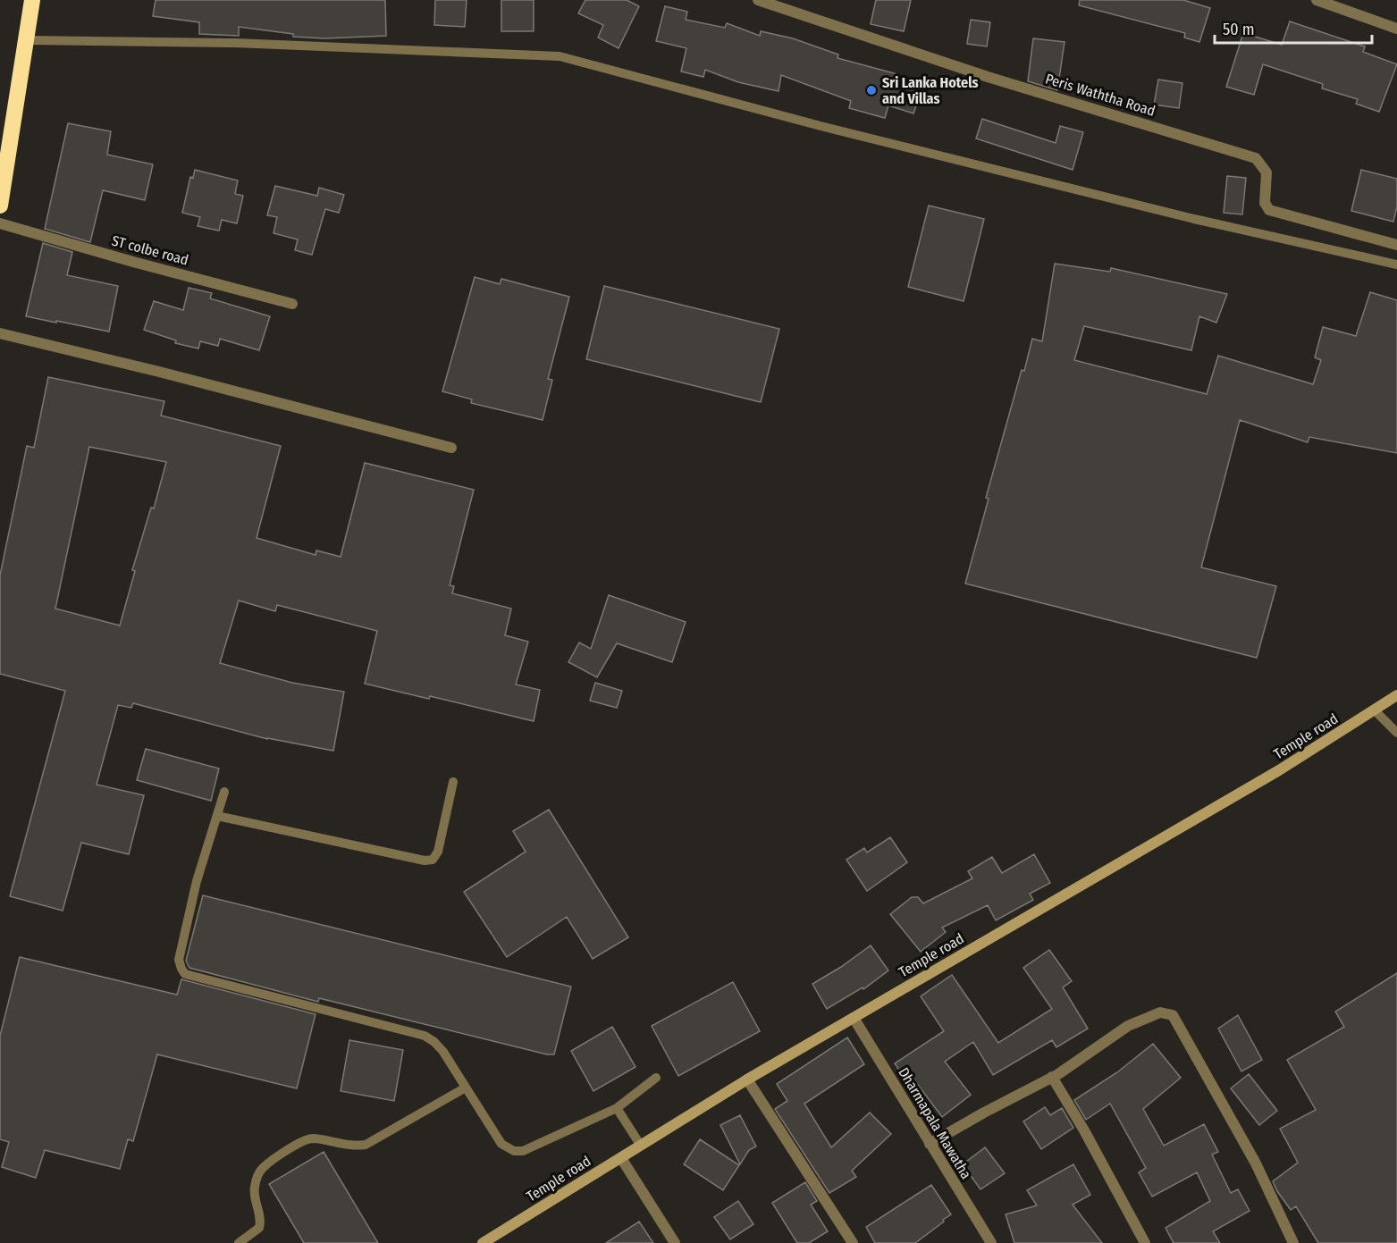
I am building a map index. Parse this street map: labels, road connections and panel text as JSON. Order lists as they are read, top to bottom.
{
  "streets": {
    "street": [
      "Peris Waththa Road",
      "ST colbe road",
      "Temple road",
      "Dharmapala Mawatha"
    ]
  },
  "crossings": [
    ["Temple road", "Dharmapala Mawatha"]
  ],
  "places": ["Sri Lanka Hotels and Villas"],
  "scale_bar": "50 m"
}
